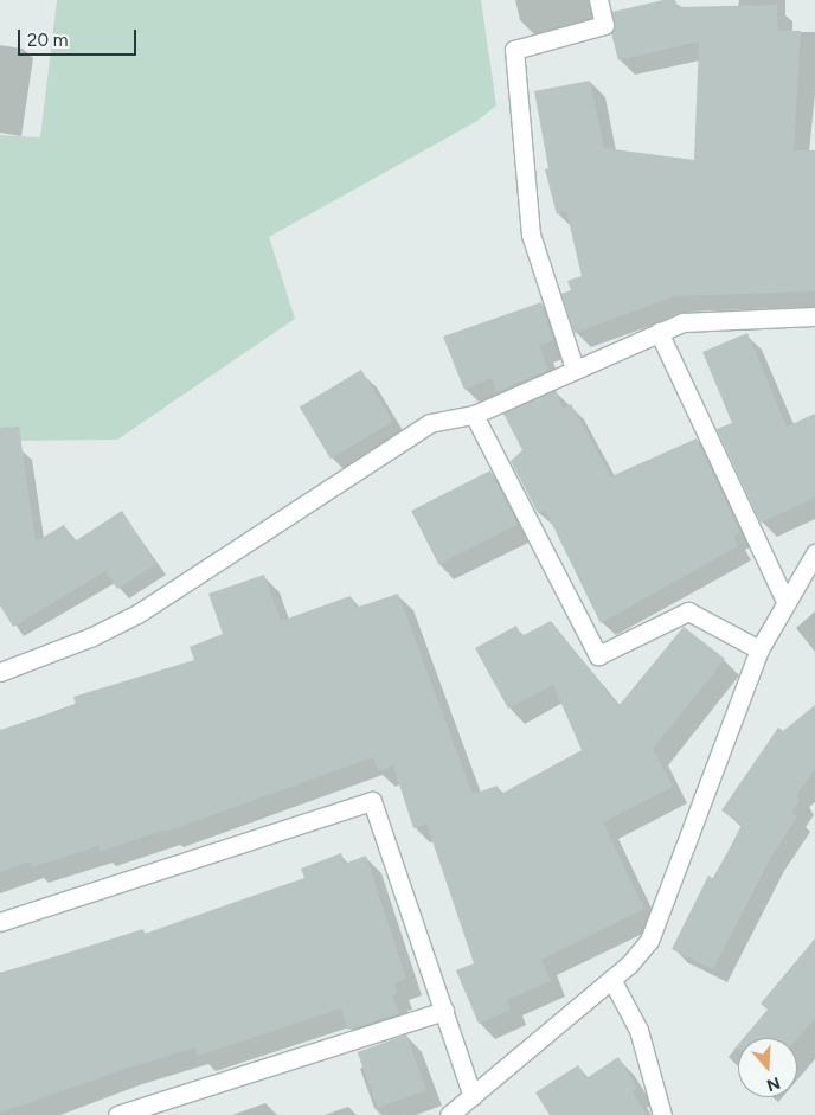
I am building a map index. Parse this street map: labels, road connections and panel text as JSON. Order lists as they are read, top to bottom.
{
  "scale_bar": "20 m",
  "north": "bottom"
}
